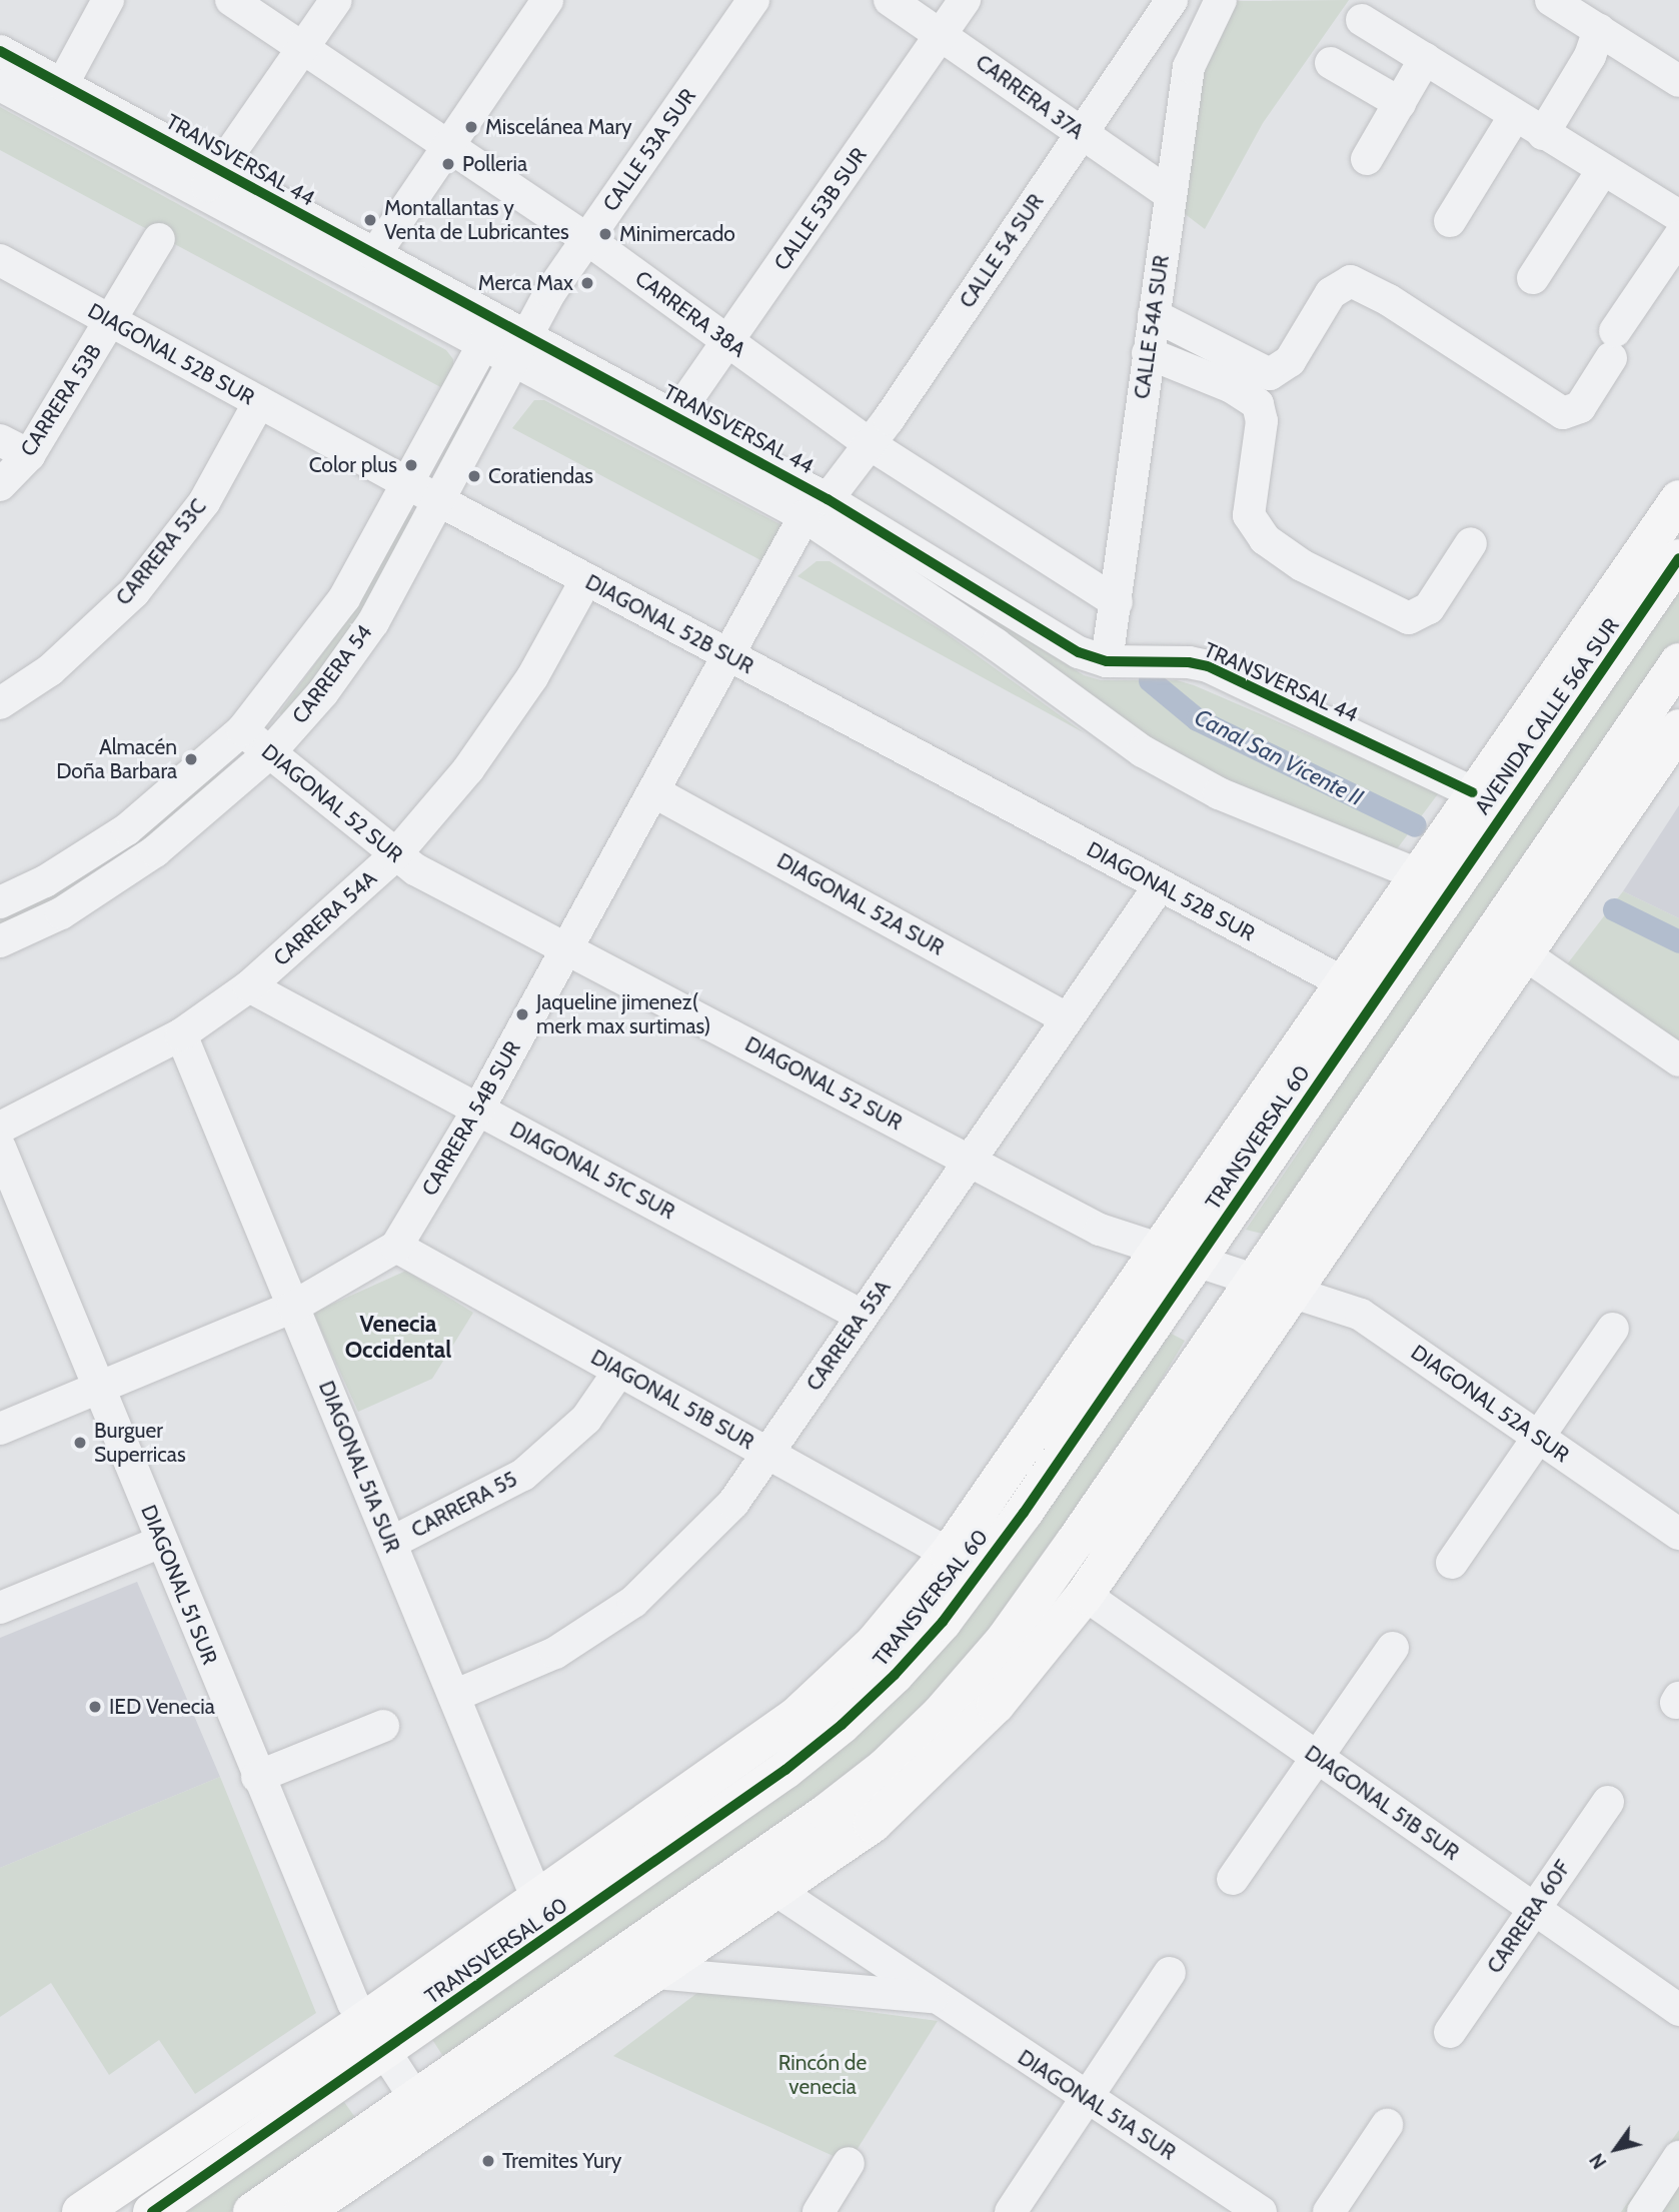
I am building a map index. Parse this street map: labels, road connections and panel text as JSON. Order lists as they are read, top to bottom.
{
  "streets": {
    "highway": ["AVENIDA CALLE 56A SUR", "TRANSVERSAL 60"],
    "street": [
      "CARRERA 37A",
      "CALLE 53A SUR",
      "TRANSVERSAL 44",
      "CALLE 53B SUR",
      "CALLE 54 SUR",
      "CARRERA 38A",
      "CALLE 54A SUR",
      "DIAGONAL 52B SUR",
      "CARRERA 53B",
      "CARRERA 53C",
      "CARRERA 54",
      "DIAGONAL 52 SUR",
      "DIAGONAL 52A SUR",
      "CARRERA 54A",
      "CARRERA 54B SUR",
      "DIAGONAL 51C SUR",
      "CARRERA 55A",
      "DIAGONAL 51B SUR",
      "DIAGONAL 51A SUR",
      "CARRERA 55",
      "DIAGONAL 51 SUR",
      "CARRERA 60F"
    ]
  },
  "crossings": [
    ["CARRERA 37A", "CALLE 53B SUR"],
    ["CARRERA 37A", "CALLE 54 SUR"],
    ["CARRERA 37A", "CALLE 54A SUR"],
    ["CALLE 53A SUR", "TRANSVERSAL 44"],
    ["CALLE 53A SUR", "CARRERA 38A"],
    ["CALLE 53A SUR", "CARRERA 54"],
    ["TRANSVERSAL 44", "CALLE 53B SUR"],
    ["TRANSVERSAL 44", "CALLE 54 SUR"],
    ["TRANSVERSAL 44", "CALLE 54A SUR"],
    ["TRANSVERSAL 44", "CARRERA 54"],
    ["TRANSVERSAL 44", "AVENIDA CALLE 56A SUR"],
    ["TRANSVERSAL 44", "CARRERA 54B SUR"],
    ["TRANSVERSAL 44", "TRANSVERSAL 60"],
    ["CALLE 53B SUR", "CARRERA 38A"],
    ["CALLE 54 SUR", "CARRERA 38A"],
    ["CALLE 54 SUR", "CARRERA 54B SUR"],
    ["CARRERA 38A", "CALLE 54A SUR"],
    ["DIAGONAL 52B SUR", "CARRERA 53B"],
    ["DIAGONAL 52B SUR", "CARRERA 53C"],
    ["DIAGONAL 52B SUR", "CARRERA 54"],
    ["DIAGONAL 52B SUR", "CARRERA 54A"],
    ["DIAGONAL 52B SUR", "CARRERA 54B SUR"],
    ["DIAGONAL 52B SUR", "TRANSVERSAL 60"],
    ["DIAGONAL 52B SUR", "CARRERA 55A"],
    ["CARRERA 54", "DIAGONAL 52 SUR"],
    ["AVENIDA CALLE 56A SUR", "TRANSVERSAL 60"],
    ["DIAGONAL 52 SUR", "DIAGONAL 52A SUR"],
    ["DIAGONAL 52 SUR", "CARRERA 54A"],
    ["DIAGONAL 52 SUR", "CARRERA 54B SUR"],
    ["DIAGONAL 52 SUR", "TRANSVERSAL 60"],
    ["DIAGONAL 52 SUR", "CARRERA 55A"],
    ["DIAGONAL 52A SUR", "CARRERA 54B SUR"],
    ["DIAGONAL 52A SUR", "CARRERA 55A"],
    ["CARRERA 54A", "DIAGONAL 51C SUR"],
    ["CARRERA 54A", "DIAGONAL 51A SUR"],
    ["CARRERA 54B SUR", "DIAGONAL 51C SUR"],
    ["CARRERA 54B SUR", "DIAGONAL 51B SUR"],
    ["CARRERA 54B SUR", "DIAGONAL 51A SUR"],
    ["CARRERA 54B SUR", "DIAGONAL 51 SUR"],
    ["TRANSVERSAL 60", "DIAGONAL 51B SUR"],
    ["TRANSVERSAL 60", "DIAGONAL 51A SUR"],
    ["TRANSVERSAL 60", "DIAGONAL 51 SUR"],
    ["DIAGONAL 51C SUR", "CARRERA 55A"],
    ["CARRERA 55A", "DIAGONAL 51B SUR"],
    ["CARRERA 55A", "DIAGONAL 51A SUR"],
    ["DIAGONAL 51B SUR", "CARRERA 55"],
    ["DIAGONAL 51B SUR", "CARRERA 60F"],
    ["DIAGONAL 51A SUR", "CARRERA 55"]
  ],
  "districts": ["Venecia Occidental"],
  "water": ["Canal San Vicente II"],
  "parks": ["Rincón de venecia"],
  "places": [
    "Miscelánea Mary",
    "Polleria",
    "Montallantas y Venta de Lubricantes",
    "Minimercado",
    "Merca Max",
    "Color plus",
    "Coratiendas",
    "Almacén Doña Barbara",
    "Jaqueline jimenez( merk max surtimas)",
    "Burguer Superricas",
    "IED Venecia",
    "Tremites Yury"
  ],
  "north": "bottom left"
}
